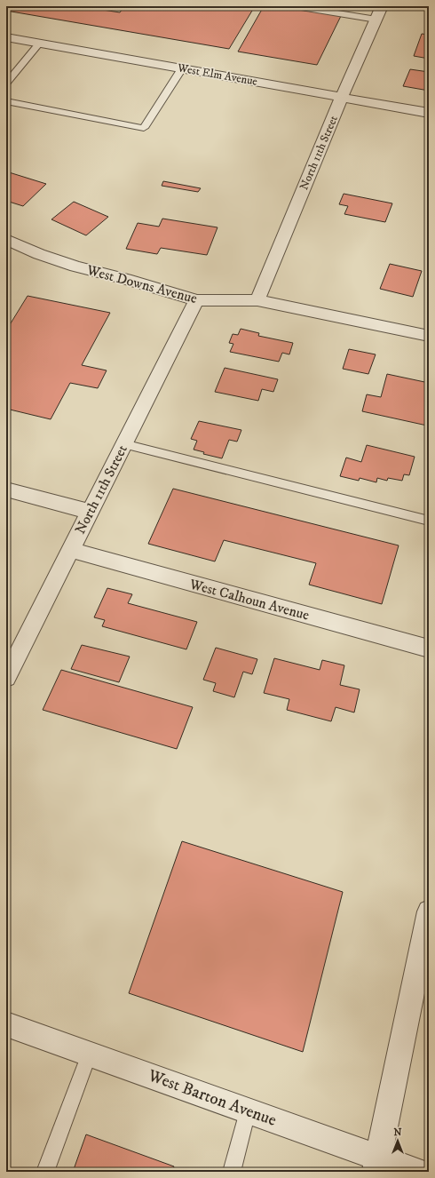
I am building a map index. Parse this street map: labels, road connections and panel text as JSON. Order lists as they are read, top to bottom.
{
  "streets": {
    "street": [
      "West Elm Avenue",
      "North 11th Street",
      "West Downs Avenue",
      "West Calhoun Avenue",
      "West Barton Avenue"
    ]
  },
  "crossings": [
    ["West Elm Avenue", "North 11th Street"],
    ["North 11th Street", "West Downs Avenue"],
    ["North 11th Street", "West Calhoun Avenue"]
  ],
  "north": "top"
}
